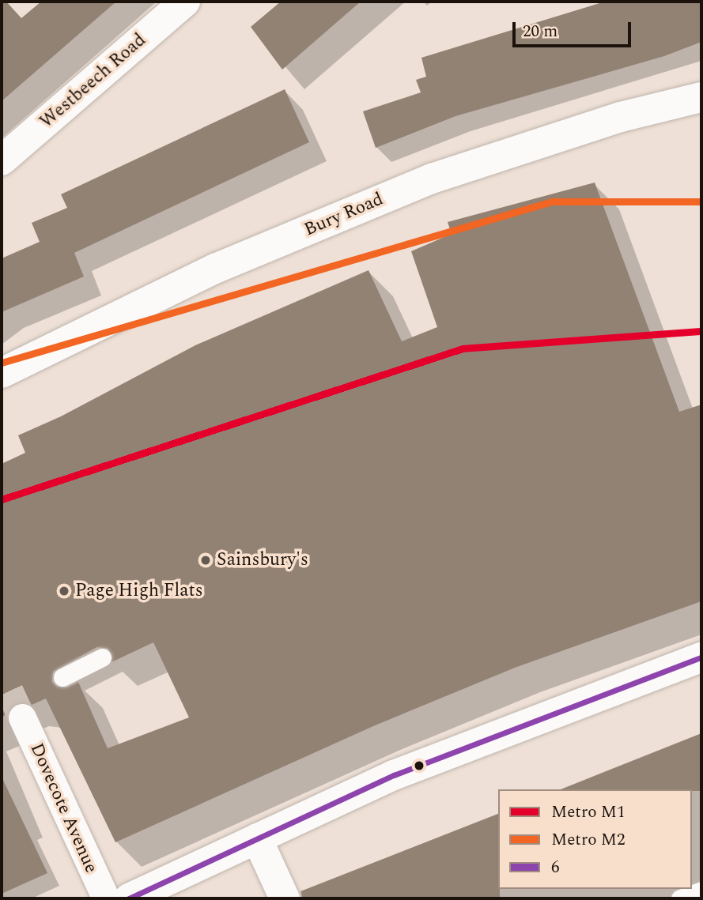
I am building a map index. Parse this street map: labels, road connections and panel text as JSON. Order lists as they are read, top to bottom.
{
  "streets": {
    "street": ["Westbeech Road", "Bury Road", "Dovecote Avenue"]
  },
  "places": ["Sainsbury's", "Page High Flats"],
  "lines": ["metro line M2", "metro line M1", "transit line 6"],
  "legend": ["Metro M1", "Metro M2", "6"],
  "scale_bar": "20 m"
}
